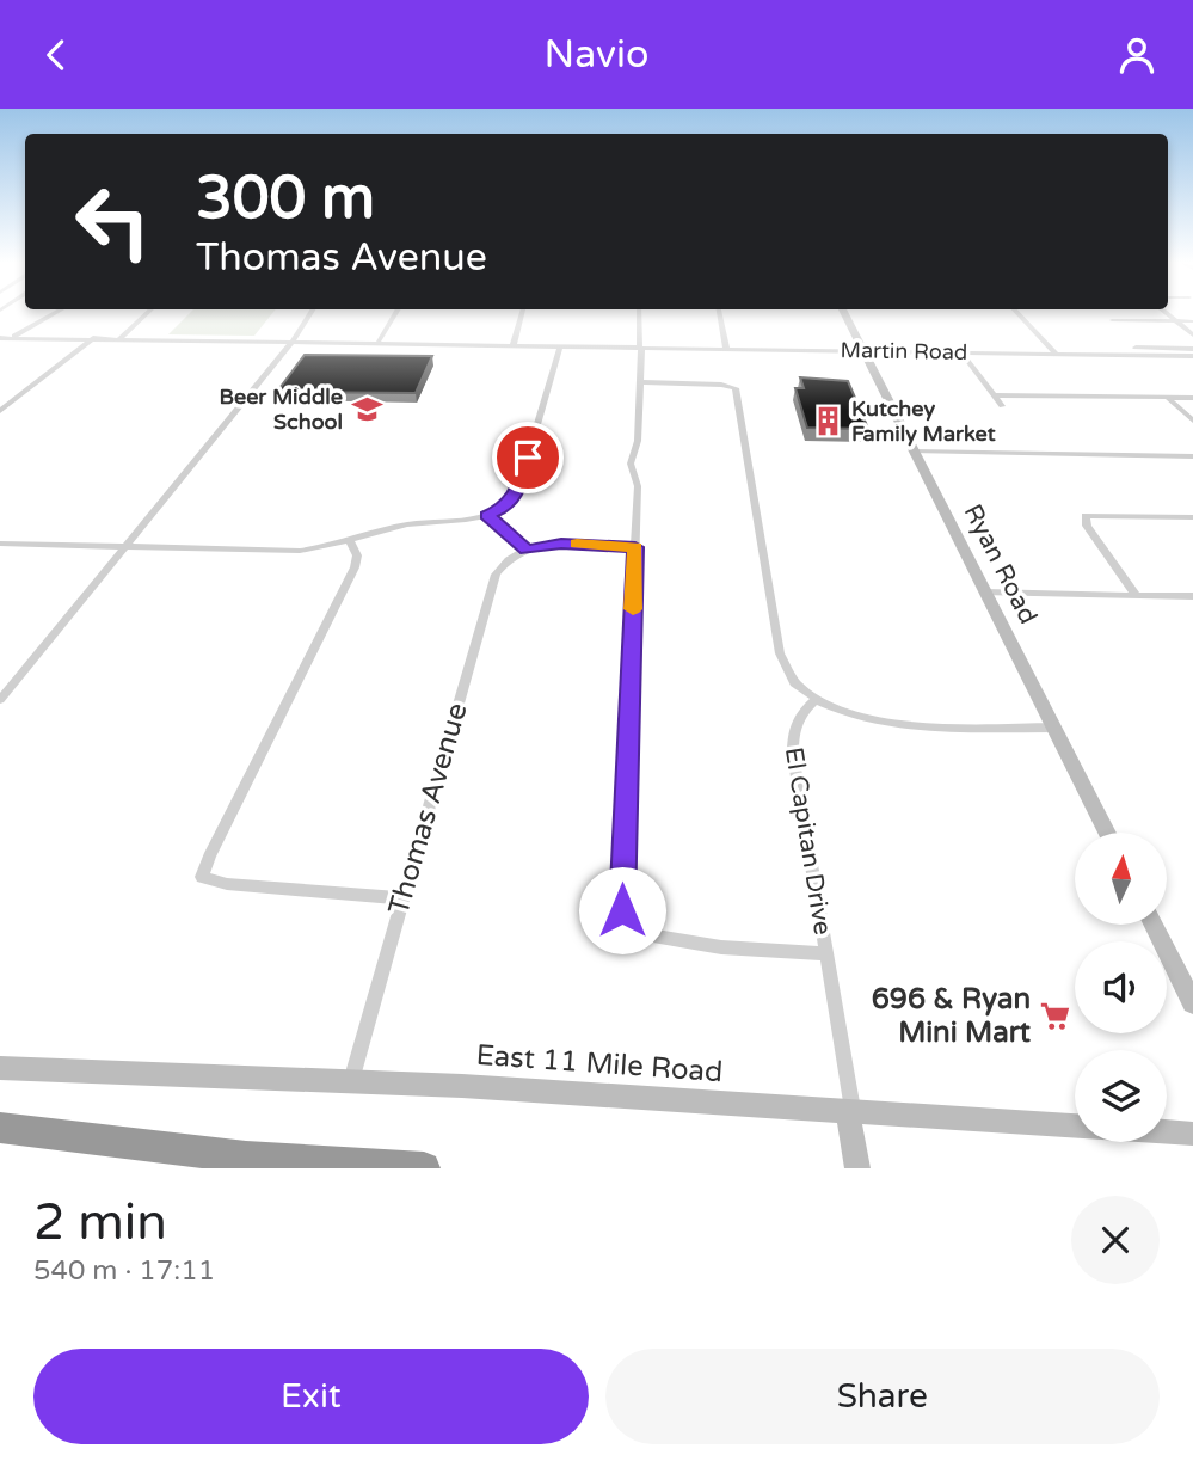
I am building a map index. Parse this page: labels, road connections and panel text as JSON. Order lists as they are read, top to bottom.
{
  "streets": {
    "main road": ["Ryan Road", "El Capitan Drive", "East 11 Mile Road"],
    "street": ["Martin Road", "Thomas Avenue"]
  },
  "crossings": [
    ["Martin Road", "Ryan Road"],
    ["Thomas Avenue", "East 11 Mile Road"],
    ["El Capitan Drive", "East 11 Mile Road"]
  ],
  "places": {
    "school or university": ["Beer Middle School"],
    "building": ["Kutchey Family Market"],
    "supermarket": ["696 & Ryan Mini Mart"]
  },
  "north": "top",
  "page": {
    "header": "Navio",
    "turn": ["300 m", "Thomas Avenue"],
    "heading": ["2 min", "540 m · 17:11"],
    "buttons": ["Exit", "Share"]
  }
}
